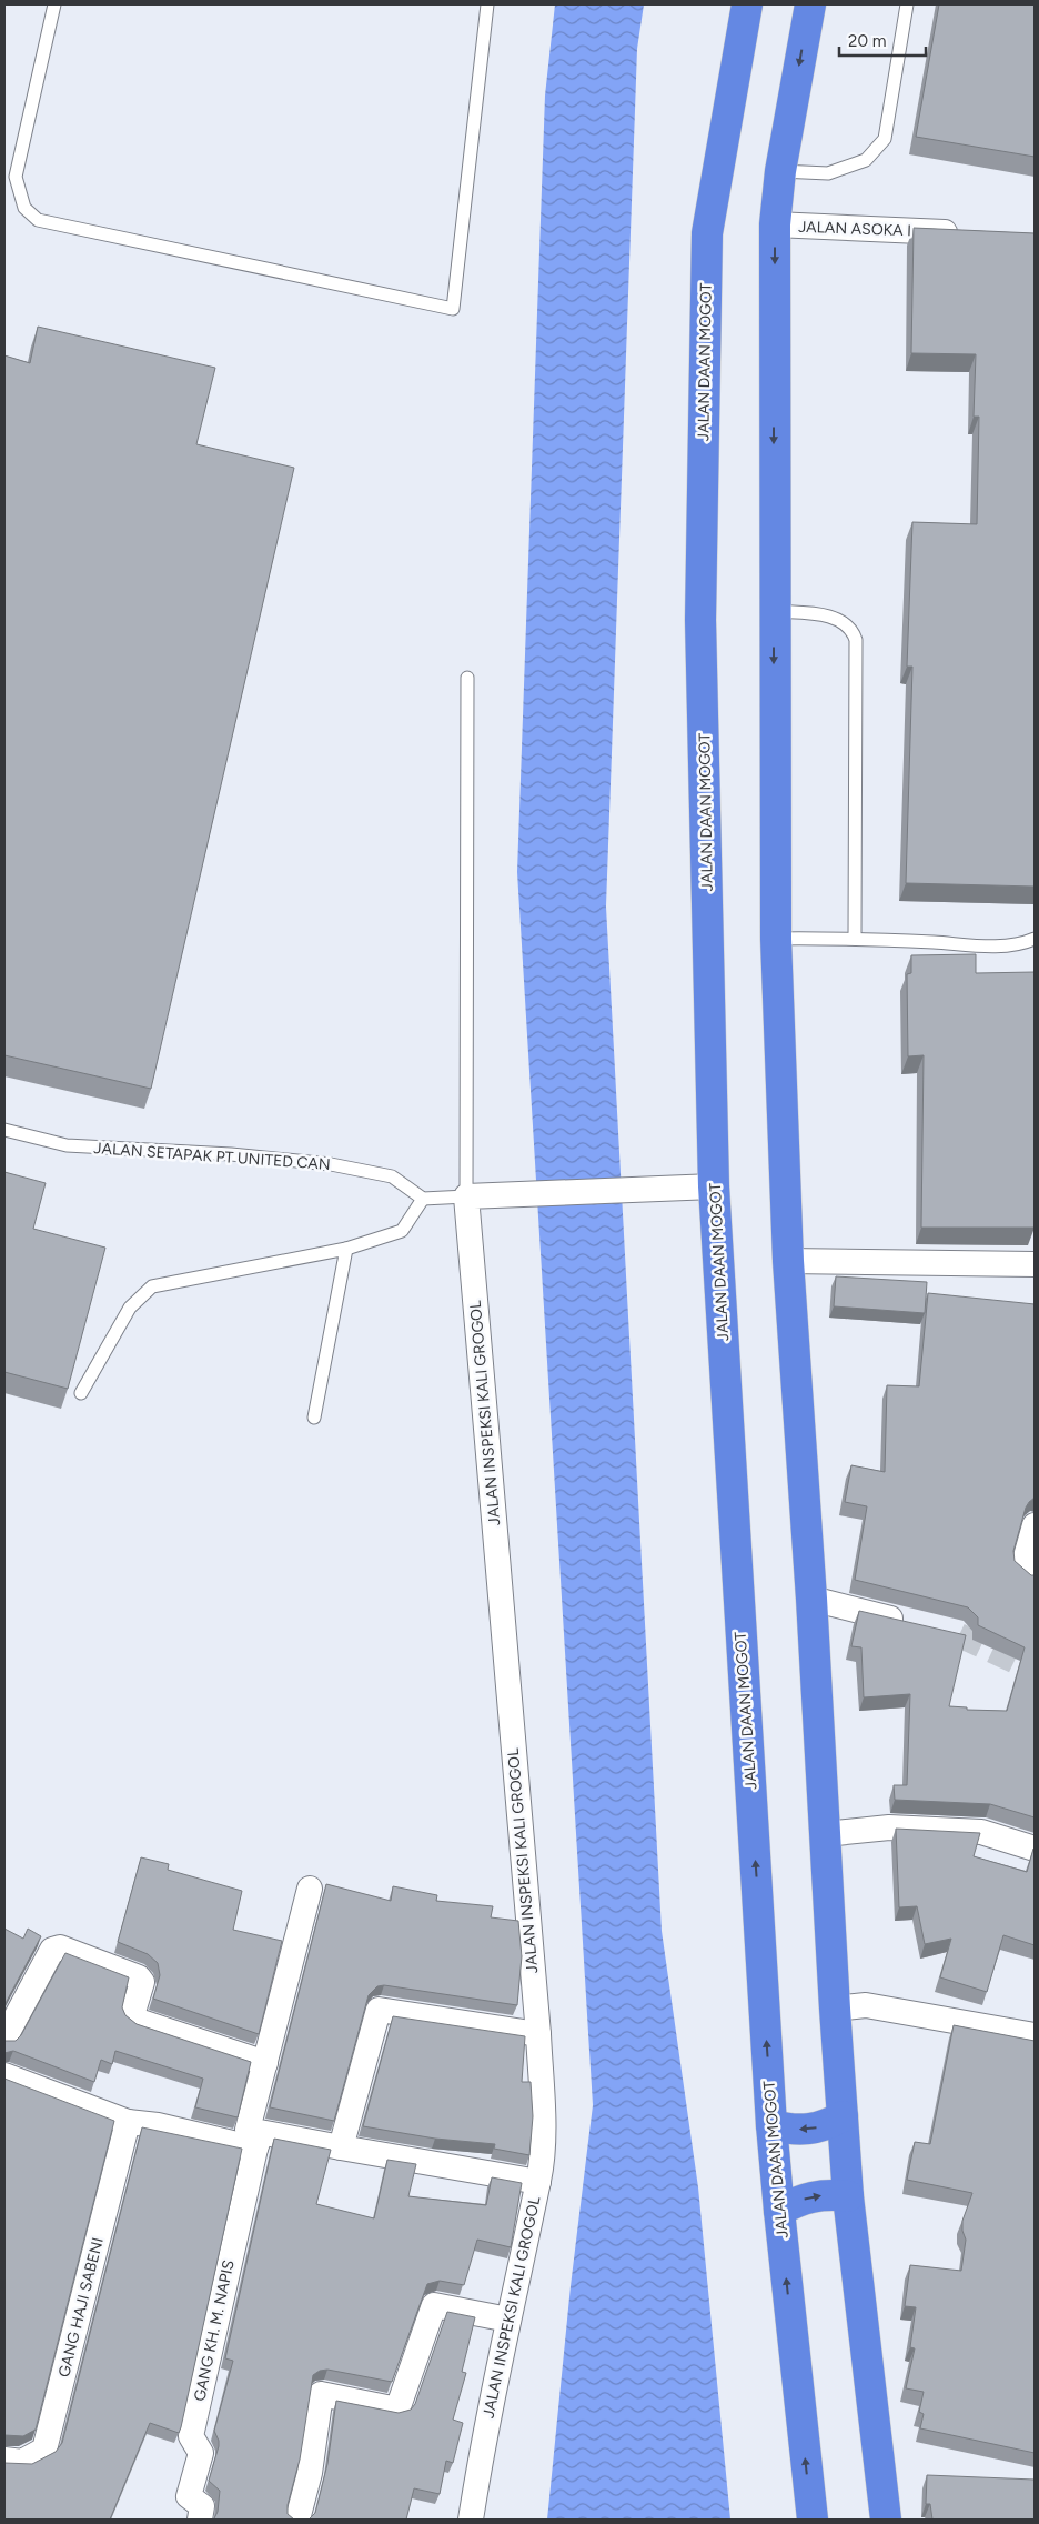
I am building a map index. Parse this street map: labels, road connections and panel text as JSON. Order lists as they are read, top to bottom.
{
  "streets": {
    "highway": ["JALAN DAAN MOGOT"],
    "street": [
      "JALAN ASOKA I",
      "JALAN INSPEKSI KALI GROGOL",
      "GANG HAJI SABENI",
      "GANG KH. M. NAPIS"
    ],
    "lane": ["JALAN SETAPAK PT UNITED CAN"]
  },
  "scale_bar": "20 m"
}
